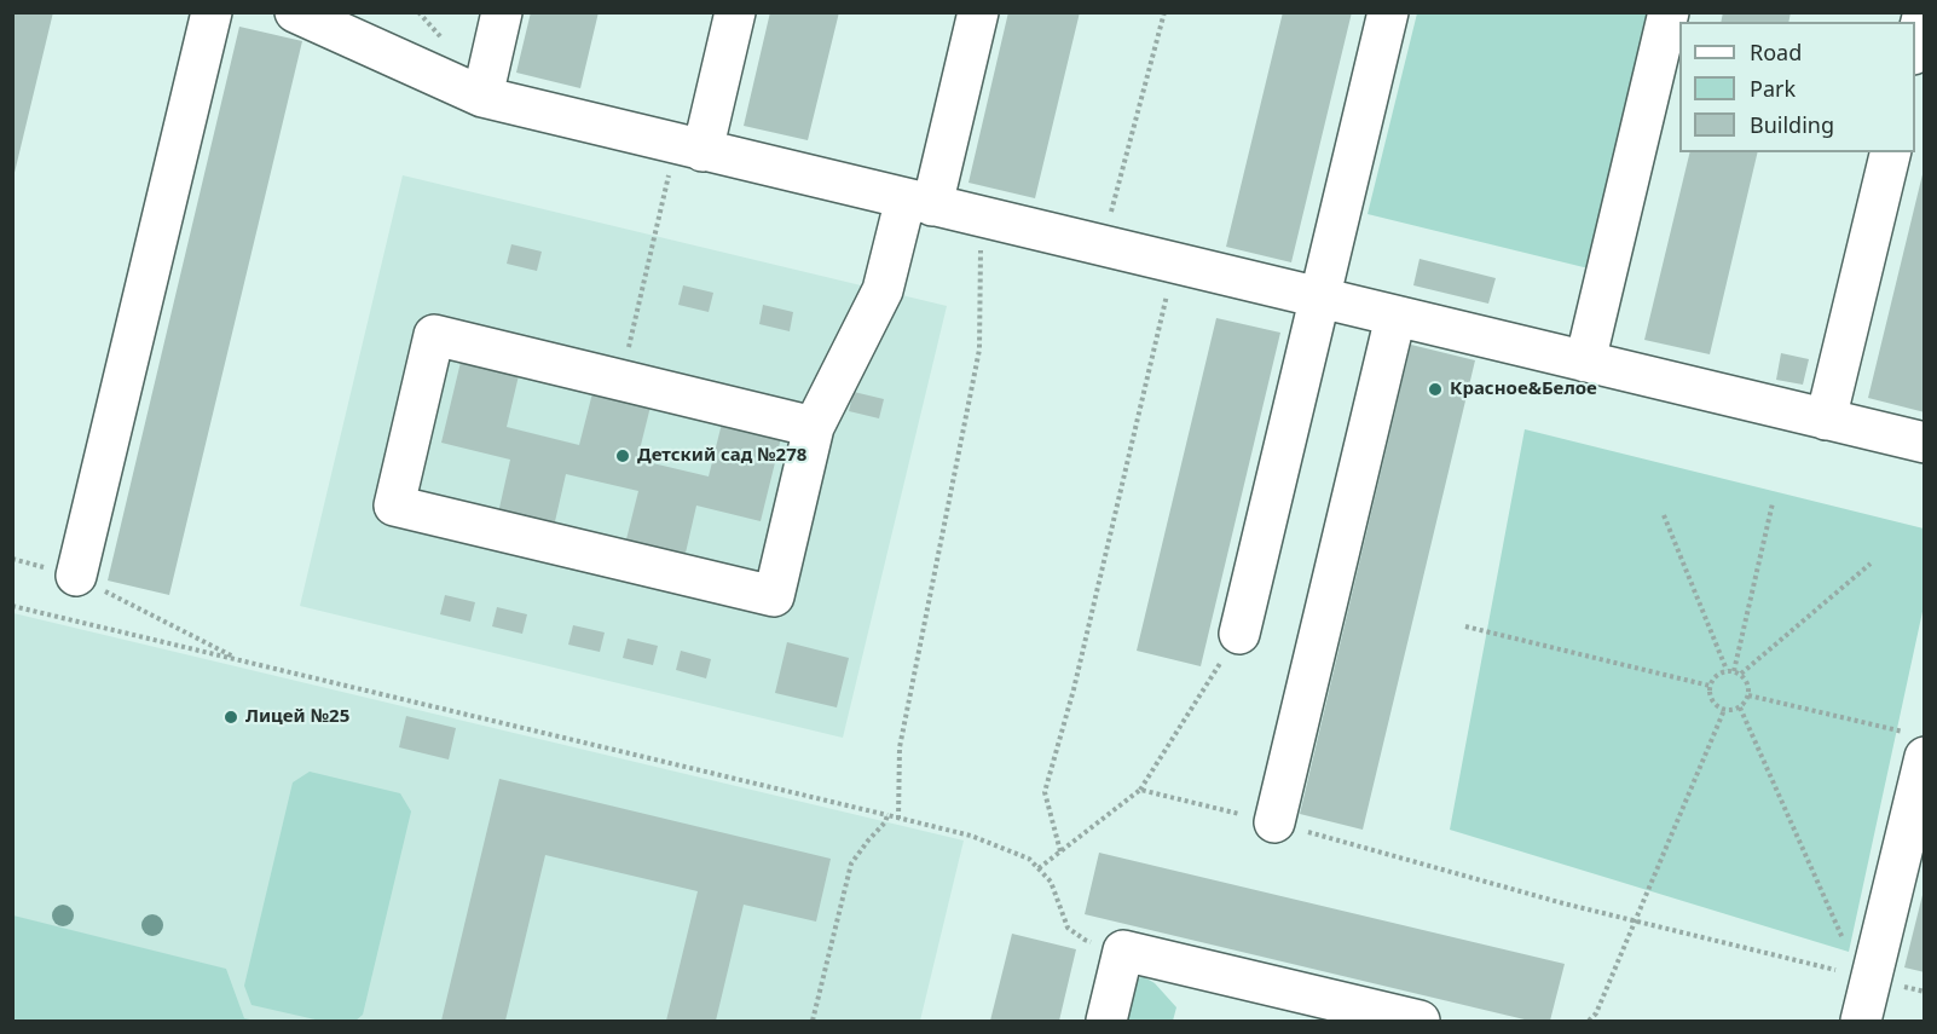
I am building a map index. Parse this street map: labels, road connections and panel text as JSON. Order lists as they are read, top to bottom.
{
  "places": ["Красное&Белое", "Детский сад №278", "Лицей №25"],
  "legend": ["Road", "Park", "Building"]
}
